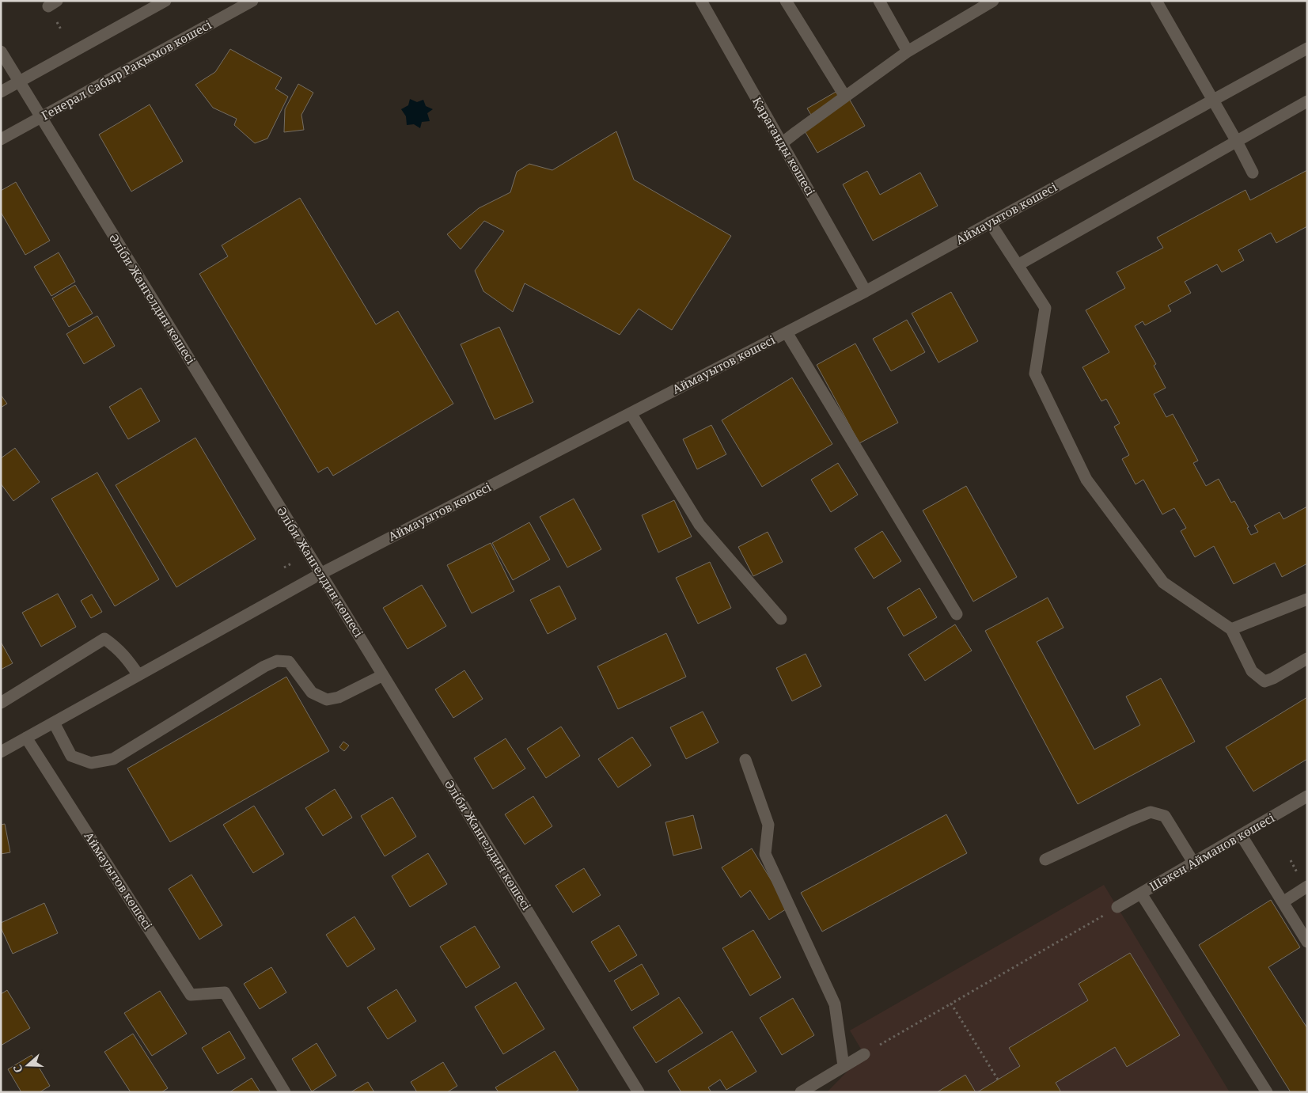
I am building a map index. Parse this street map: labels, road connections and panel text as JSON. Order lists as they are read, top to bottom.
{
  "streets": {
    "street": [
      "Генерал Сабыр Рақымов көшесі",
      "Қарағанды көшесі",
      "Аймауытов көшесі",
      "Әліби Жангелдин көшесі",
      "Шәкен Айманов көшесі"
    ]
  },
  "crossings": [
    ["Генерал Сабыр Рақымов көшесі", "Әліби Жангелдин көшесі"],
    ["Қарағанды көшесі", "Аймауытов көшесі"],
    ["Аймауытов көшесі", "Әліби Жангелдин көшесі"]
  ],
  "north": "left"
}
